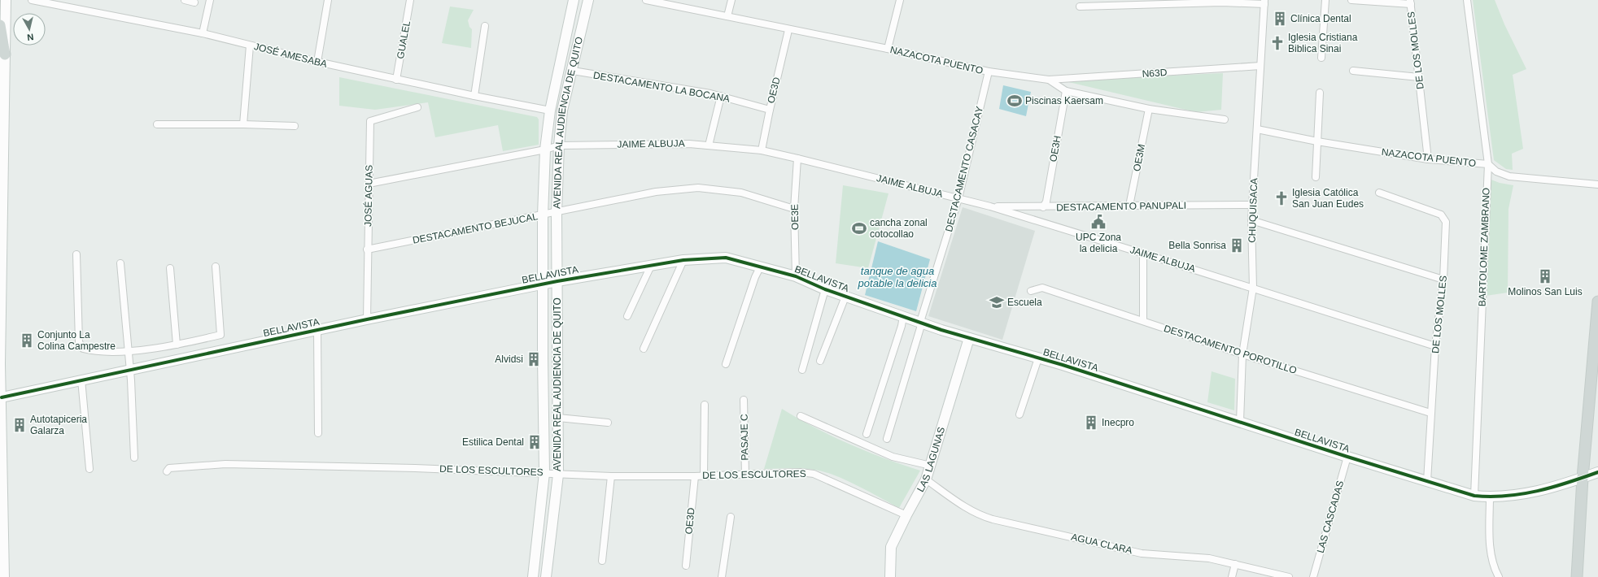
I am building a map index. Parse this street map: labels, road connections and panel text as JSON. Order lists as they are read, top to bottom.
{
  "streets": {
    "street": [
      "GUALEL",
      "DE LOS MOLLES",
      "JOSÉ AMESABA",
      "NAZACOTA PUENTO",
      "N63D",
      "DESTACAMENTO LA BOCANA",
      "OE3D",
      "AVENIDA REAL AUDIENCIA DE QUITO",
      "JAIME ALBUJA",
      "OE3H",
      "OE3M",
      "DESTACAMENTO CASACAY",
      "JOSÉ AGUAS",
      "DESTACAMENTO PANUPALI",
      "CHUQUISACA",
      "OE3E",
      "DESTACAMENTO BEJUCAL",
      "BARTOLOME ZAMBRANO",
      "BELLAVISTA",
      "DESTACAMENTO POROTILLO",
      "PASAJE C",
      "LAS LAGUNAS",
      "DE LOS ESCULTORES",
      "LAS CASCADAS",
      "AGUA CLARA"
    ]
  },
  "crossings": [
    ["GUALEL", "JOSÉ AMESABA"],
    ["DE LOS MOLLES", "NAZACOTA PUENTO"],
    ["DE LOS MOLLES", "JAIME ALBUJA"],
    ["DE LOS MOLLES", "BELLAVISTA"],
    ["DE LOS MOLLES", "DESTACAMENTO POROTILLO"],
    ["JOSÉ AMESABA", "AVENIDA REAL AUDIENCIA DE QUITO"],
    ["NAZACOTA PUENTO", "N63D"],
    ["NAZACOTA PUENTO", "OE3D"],
    ["NAZACOTA PUENTO", "OE3H"],
    ["NAZACOTA PUENTO", "OE3M"],
    ["NAZACOTA PUENTO", "DESTACAMENTO CASACAY"],
    ["NAZACOTA PUENTO", "CHUQUISACA"],
    ["NAZACOTA PUENTO", "BARTOLOME ZAMBRANO"],
    ["N63D", "CHUQUISACA"],
    ["DESTACAMENTO LA BOCANA", "OE3D"],
    ["DESTACAMENTO LA BOCANA", "AVENIDA REAL AUDIENCIA DE QUITO"],
    ["OE3D", "JAIME ALBUJA"],
    ["OE3D", "DE LOS ESCULTORES"],
    ["AVENIDA REAL AUDIENCIA DE QUITO", "JAIME ALBUJA"],
    ["AVENIDA REAL AUDIENCIA DE QUITO", "DESTACAMENTO BEJUCAL"],
    ["AVENIDA REAL AUDIENCIA DE QUITO", "BELLAVISTA"],
    ["AVENIDA REAL AUDIENCIA DE QUITO", "DE LOS ESCULTORES"],
    ["JAIME ALBUJA", "DESTACAMENTO CASACAY"],
    ["JAIME ALBUJA", "JOSÉ AGUAS"],
    ["JAIME ALBUJA", "DESTACAMENTO PANUPALI"],
    ["JAIME ALBUJA", "CHUQUISACA"],
    ["JAIME ALBUJA", "OE3E"],
    ["OE3H", "DESTACAMENTO PANUPALI"],
    ["OE3M", "DESTACAMENTO PANUPALI"],
    ["DESTACAMENTO CASACAY", "BELLAVISTA"],
    ["JOSÉ AGUAS", "DESTACAMENTO BEJUCAL"],
    ["JOSÉ AGUAS", "BELLAVISTA"],
    ["DESTACAMENTO PANUPALI", "CHUQUISACA"],
    ["CHUQUISACA", "BELLAVISTA"],
    ["CHUQUISACA", "DESTACAMENTO POROTILLO"],
    ["OE3E", "DESTACAMENTO BEJUCAL"],
    ["OE3E", "BELLAVISTA"],
    ["BARTOLOME ZAMBRANO", "BELLAVISTA"],
    ["BELLAVISTA", "LAS LAGUNAS"],
    ["BELLAVISTA", "LAS CASCADAS"],
    ["PASAJE C", "DE LOS ESCULTORES"],
    ["LAS LAGUNAS", "DE LOS ESCULTORES"],
    ["LAS LAGUNAS", "AGUA CLARA"]
  ],
  "water": ["tanque de agua potable la delicia"],
  "places": {
    "building": [
      "Clínica Dental",
      "Bella Sonrisa",
      "Molinos San Luis",
      "Conjunto La Colina Campestre",
      "Alvidsi",
      "Inecpro",
      "Autotapiceria Galarza",
      "Estilica Dental"
    ],
    "church": ["Iglesia Cristiana Biblica Sinai", "Iglesia Católica San Juan Eudes"],
    "sports": ["Piscinas Kaersam", "cancha zonal cotocollao"],
    "public building": ["UPC Zona la delicia"],
    "school or university": ["Escuela"]
  },
  "north": "bottom"
}
